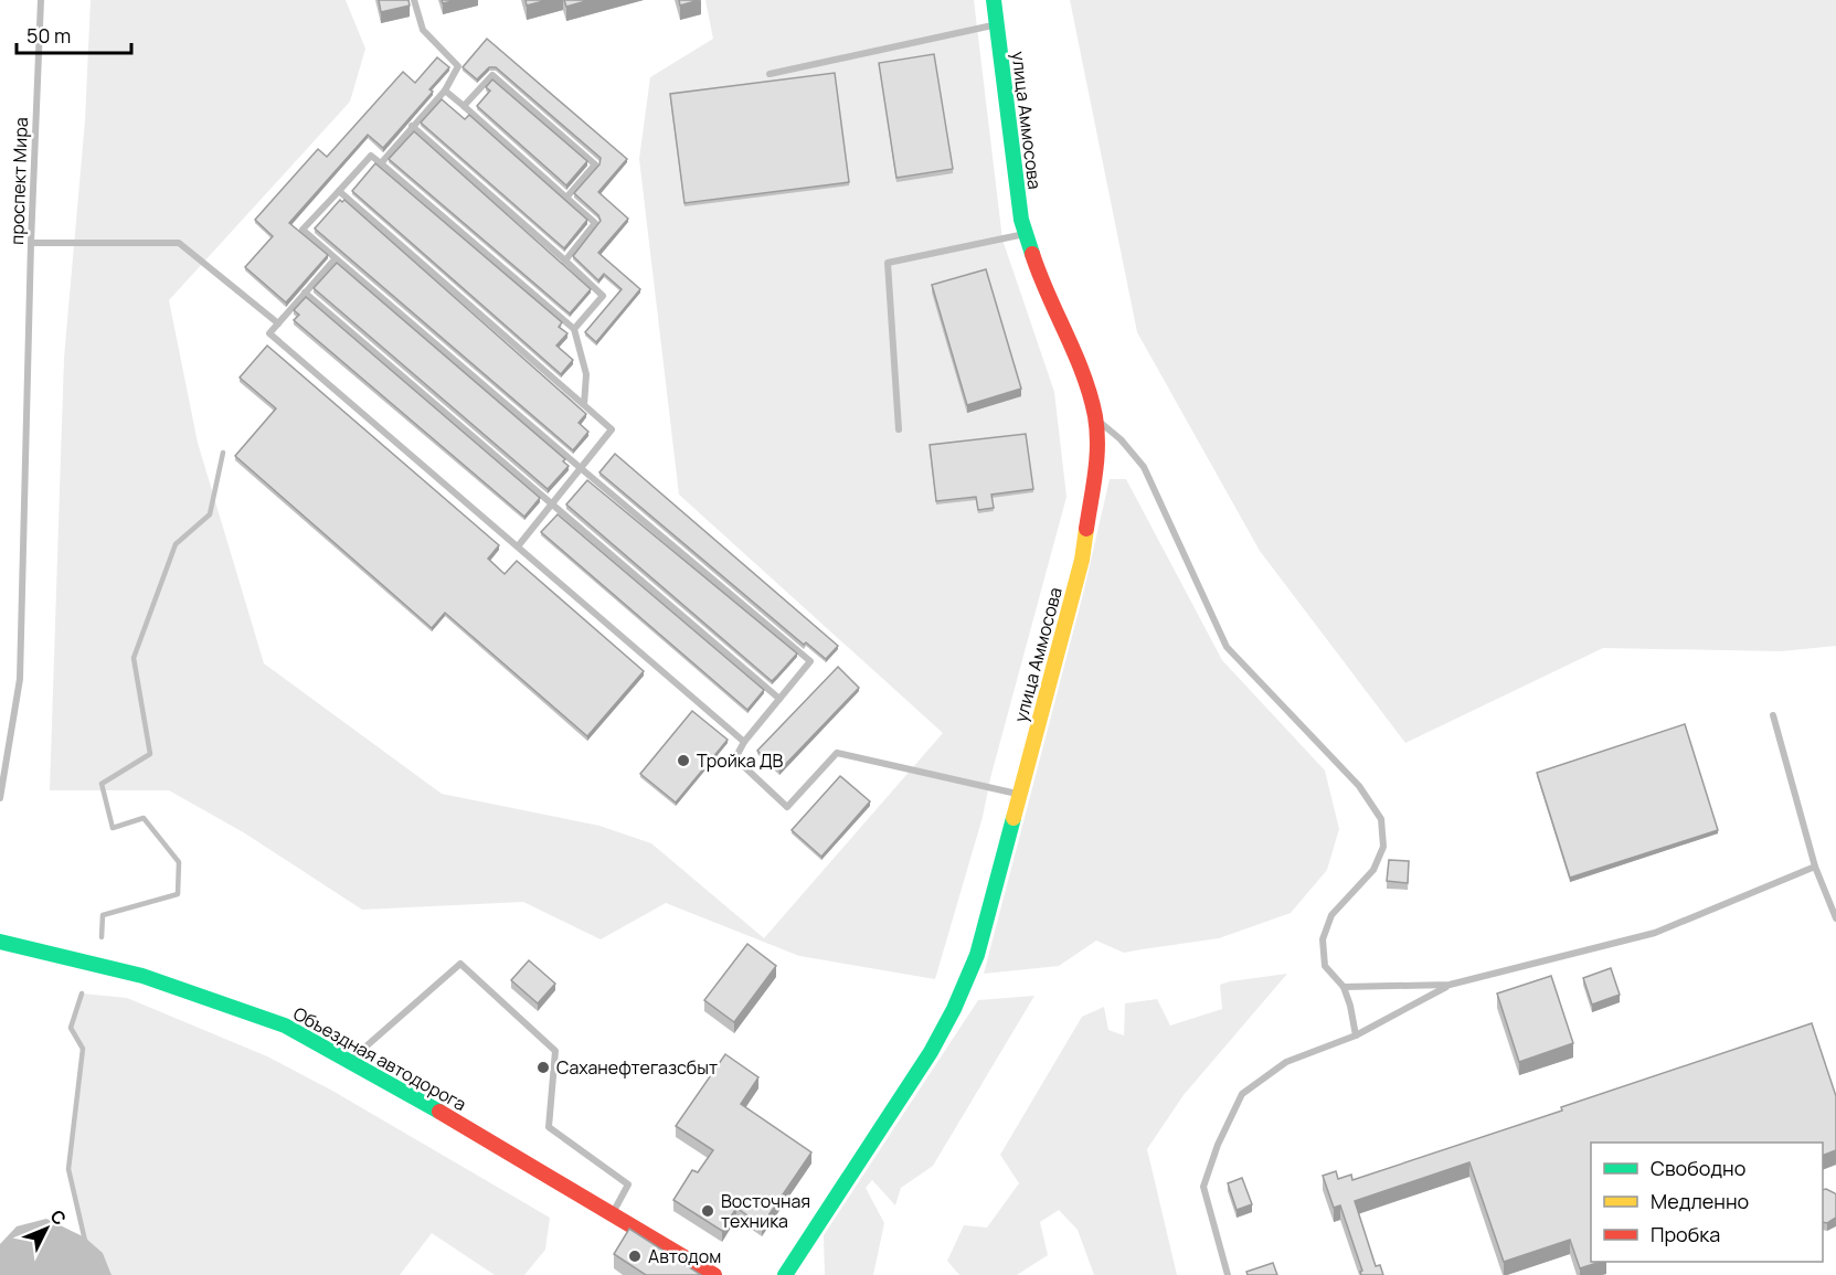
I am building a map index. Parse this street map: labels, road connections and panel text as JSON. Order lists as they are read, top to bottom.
{
  "streets": {
    "street": ["улица Аммосова", "Объездная автодорога"],
    "lane": ["проспект Мира"]
  },
  "places": [
    "Тройка ДВ",
    "Саханефтегазсбыт",
    "Восточная техника",
    "Автодом"
  ],
  "legend": ["Свободно", "Медленно", "Пробка"],
  "scale_bar": "50 m",
  "north": "top right"
}
